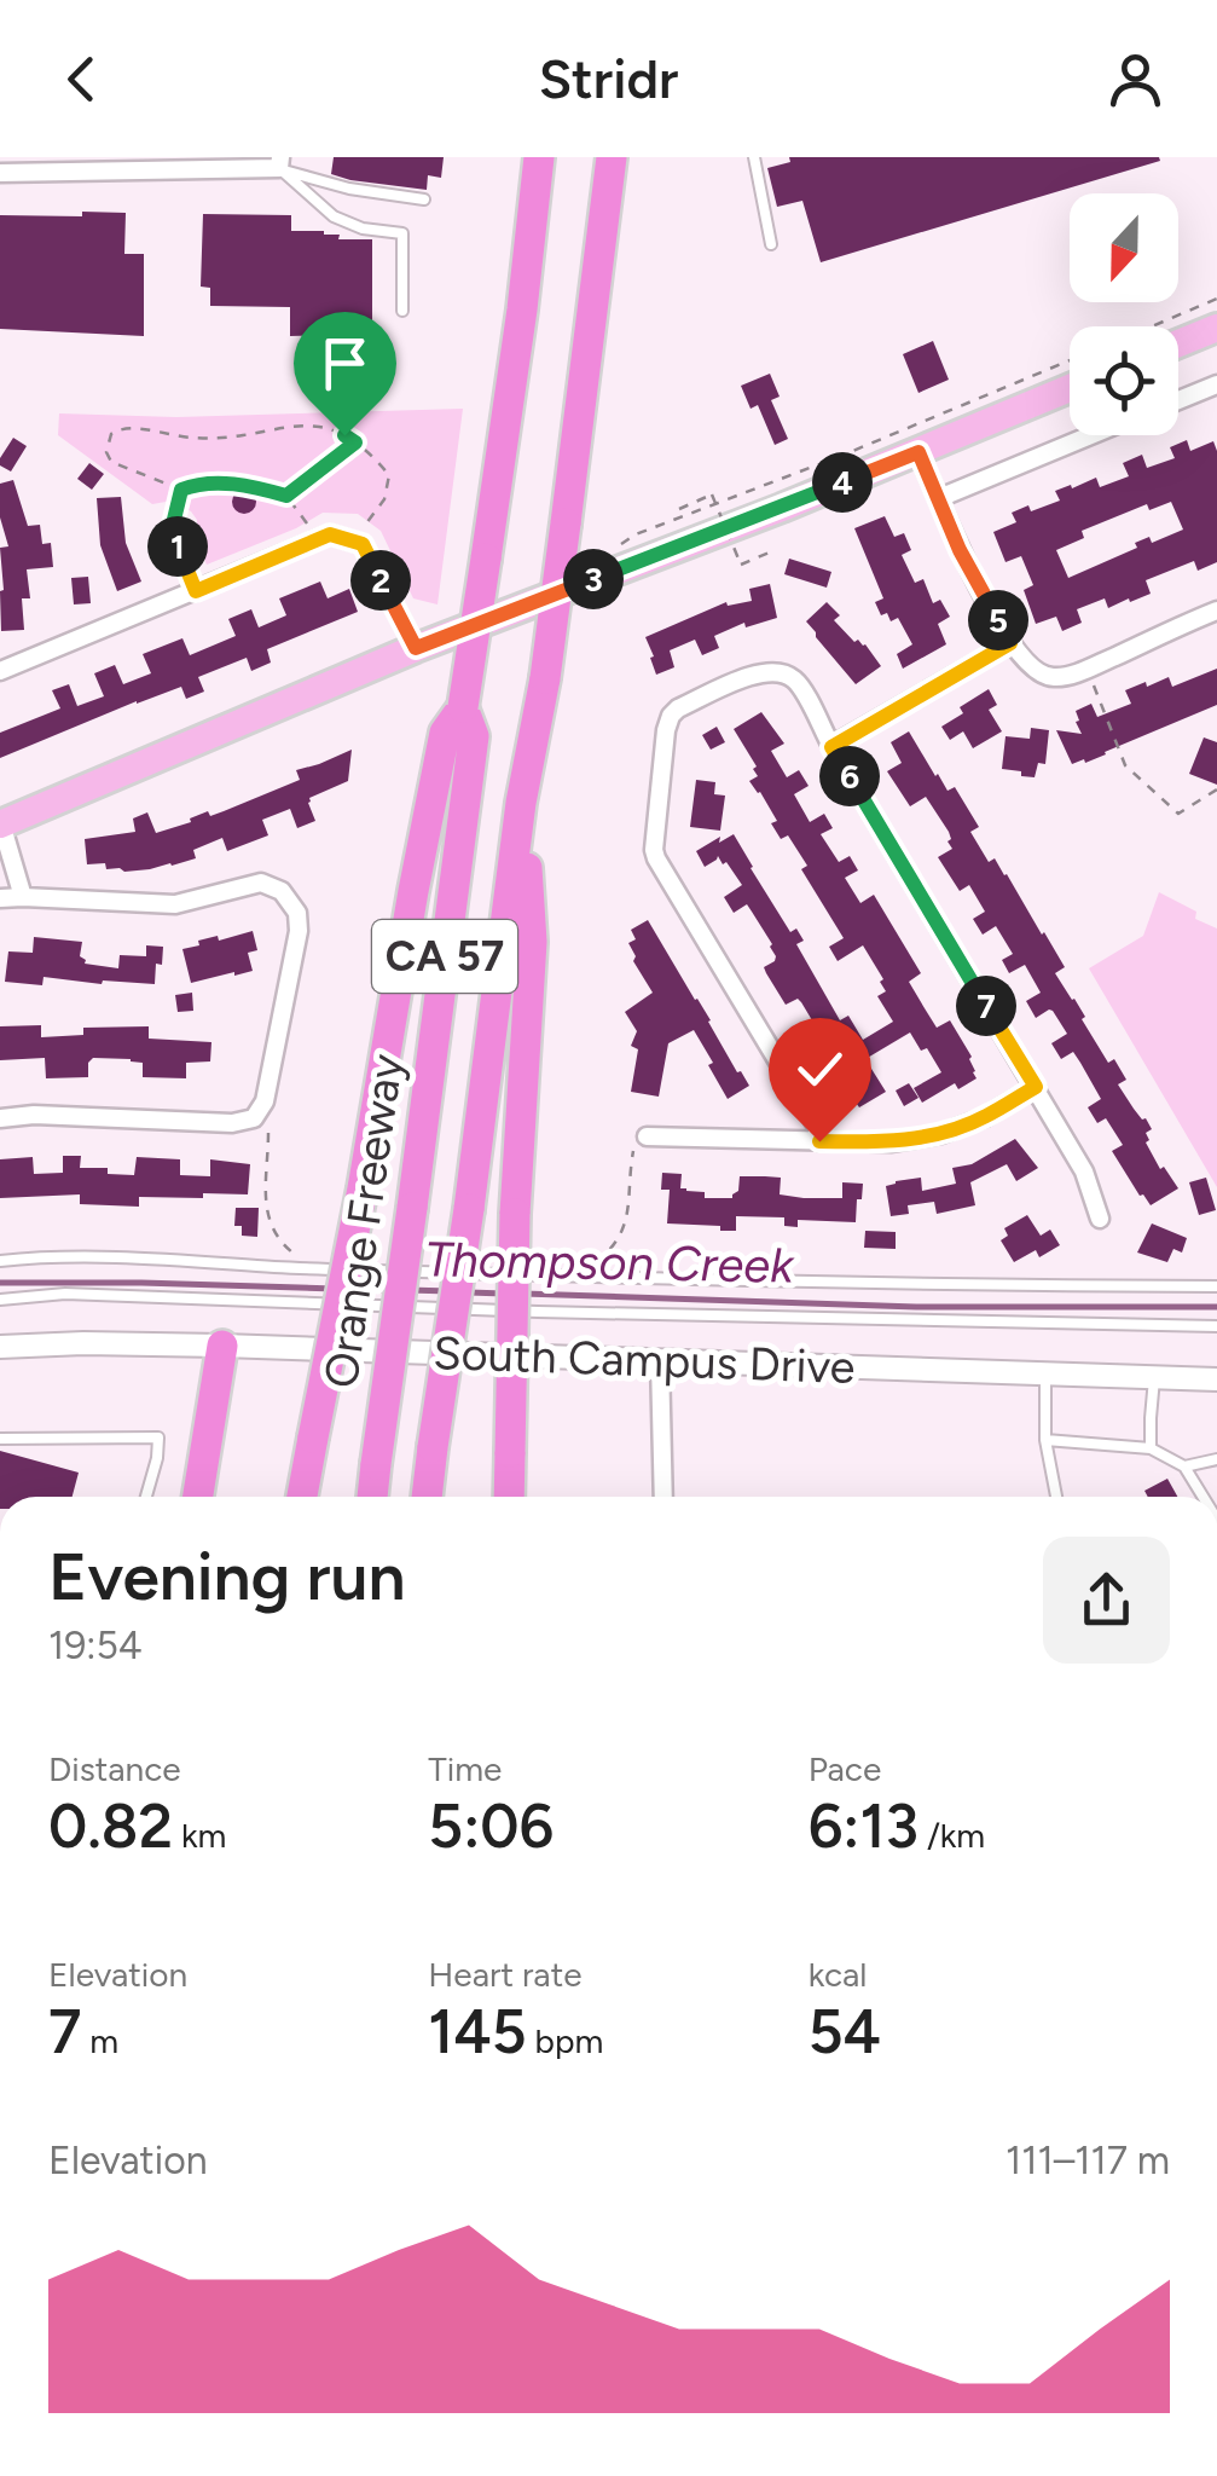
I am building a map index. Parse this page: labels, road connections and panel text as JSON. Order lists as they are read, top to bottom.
{
  "streets": {
    "highway": ["CA 57", "Orange Freeway"],
    "street": ["South Campus Drive"]
  },
  "water": ["Thompson Creek"],
  "north": "bottom",
  "page": {
    "header": "Stridr",
    "pins": [
      "4",
      "1",
      "3",
      "2",
      "5",
      "6",
      "7"
    ],
    "heading": ["Evening run", "19:54"],
    "stats": [
      ["Distance", "0.82 km"],
      ["Time", "5:06"],
      ["Pace", "6:13 /km"],
      ["Elevation", "7 m"],
      ["Heart rate", "145 bpm"],
      ["kcal", "54"]
    ],
    "chart": ["Elevation", "111–117 m"]
  }
}
